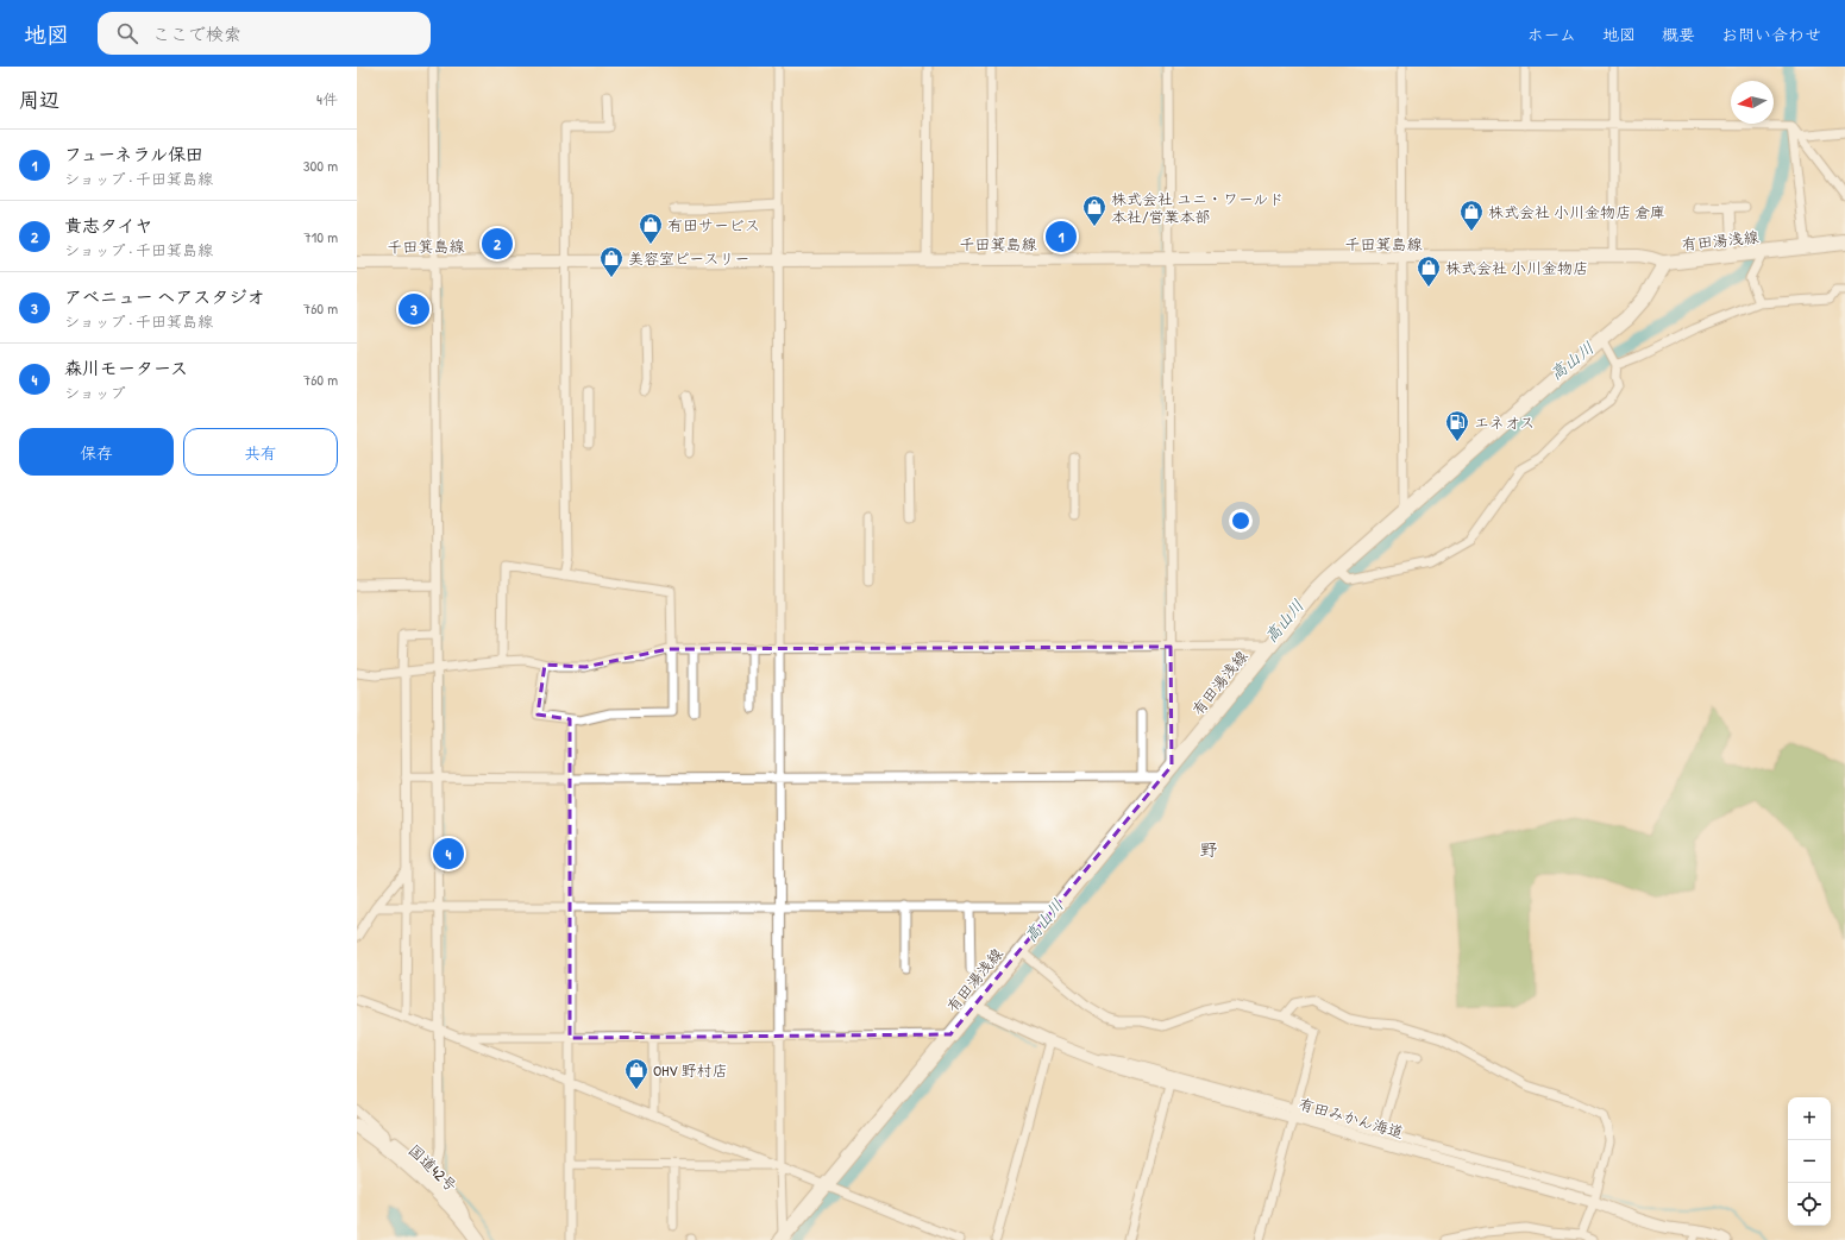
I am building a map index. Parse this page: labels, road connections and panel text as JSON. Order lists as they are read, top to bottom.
{
  "streets": {
    "main road": ["有田湯浅線", "千田箕島線", "国道42号"],
    "street": ["有田みかん海道"]
  },
  "crossings": [
    ["有田湯浅線", "千田箕島線"],
    ["有田湯浅線", "有田みかん海道"]
  ],
  "districts": ["野"],
  "water": ["高山川"],
  "places": {
    "shop": [
      "株式会社 ユニ・ワールド 本社/営業本部",
      "株式会社 小川金物店 倉庫",
      "有田サービス",
      "美容室ピースリー",
      "株式会社 小川金物店",
      "OHV 野村店"
    ],
    "fuel station": ["エネオス"]
  },
  "north": "left",
  "page": {
    "header": "地図",
    "search": "ここで検索",
    "nav": [
      "ホーム",
      "地図",
      "概要",
      "お問い合わせ"
    ],
    "heading": ["周辺", "4件"],
    "list": [
      {
        "mark": "1",
        "name": "フューネラル保田",
        "note": "ショップ · 千田箕島線",
        "value": "300 m"
      },
      {
        "mark": "2",
        "name": "貴志タイヤ",
        "note": "ショップ · 千田箕島線",
        "value": "710 m"
      },
      {
        "mark": "3",
        "name": "アベニュー ヘアスタジオ",
        "note": "ショップ · 千田箕島線",
        "value": "760 m"
      },
      {
        "mark": "4",
        "name": "森川モータース",
        "note": "ショップ",
        "value": "760 m"
      }
    ],
    "pins": [
      "1",
      "2",
      "3",
      "4"
    ],
    "buttons": ["保存", "共有"],
    "map_buttons": ["+", "−"]
  }
}
